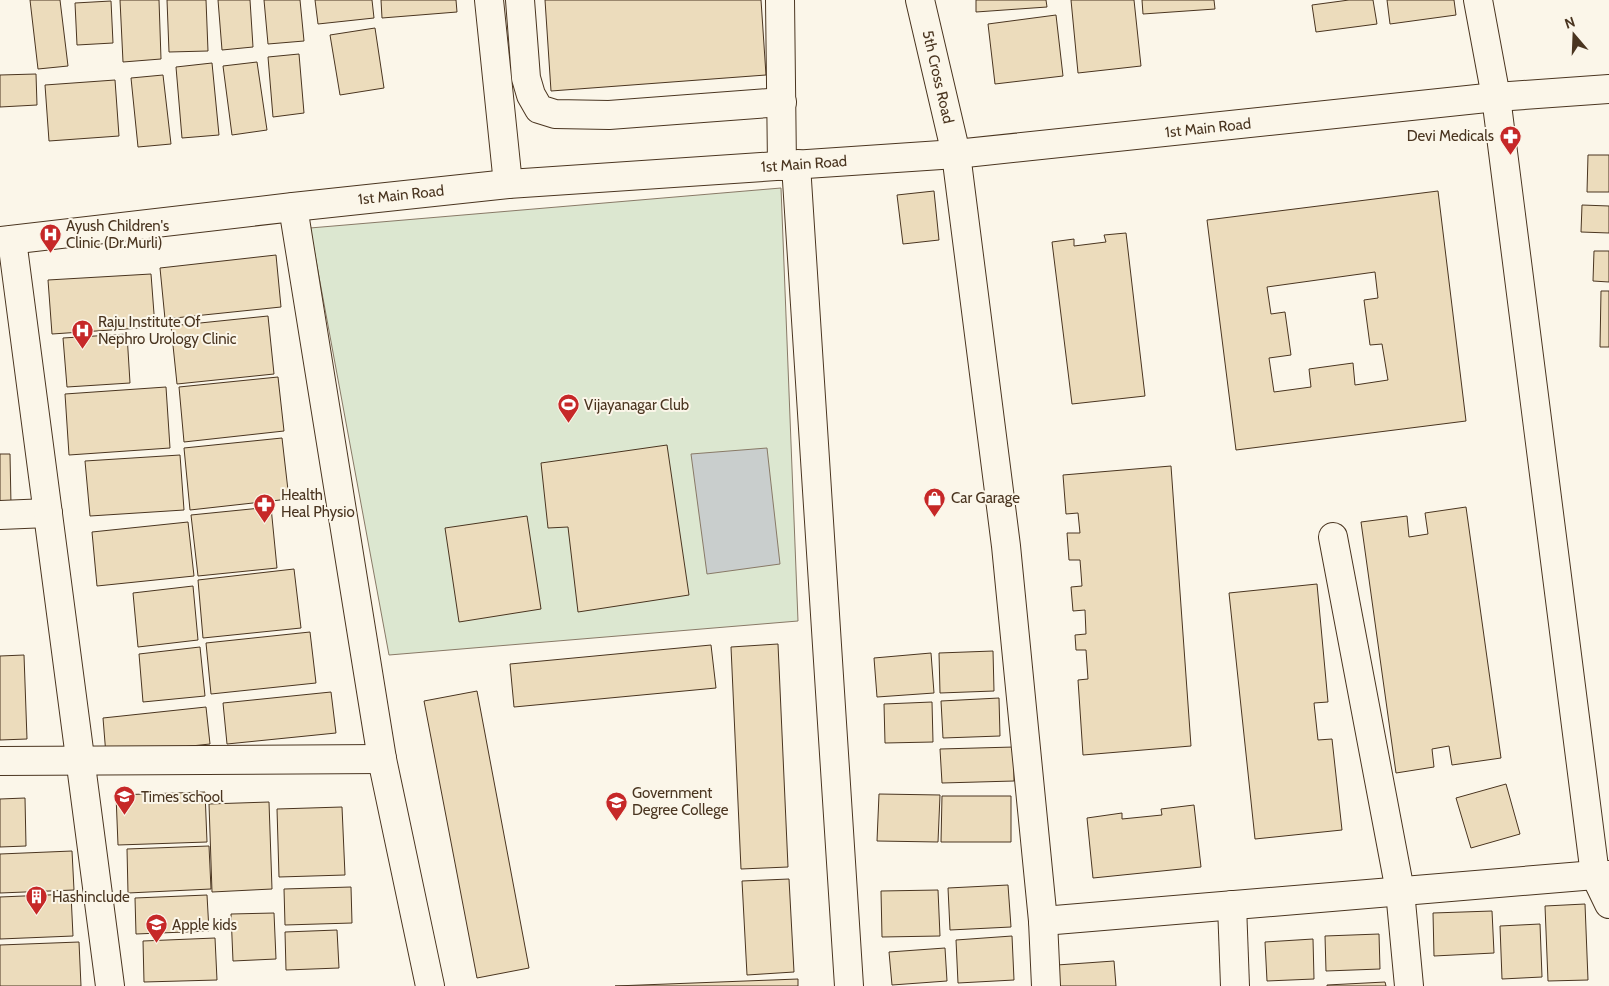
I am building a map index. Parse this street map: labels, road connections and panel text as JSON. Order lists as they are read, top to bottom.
{
  "streets": {
    "street": ["5th Cross Road", "1st Main Road"]
  },
  "crossings": [
    ["5th Cross Road", "1st Main Road"]
  ],
  "places": {
    "pharmacy": ["Devi Medicals", "Health Heal Physio"],
    "hospital": ["Ayush Children's Clinic (Dr.Murli)", "Raju Institute Of Nephro Urology Clinic"],
    "sports": ["Vijayanagar Club"],
    "shop": ["Car Garage"],
    "school or university": ["Times school", "Government Degree College", "Apple kids"],
    "building": ["Hashinclude"]
  },
  "north": "top"
}
